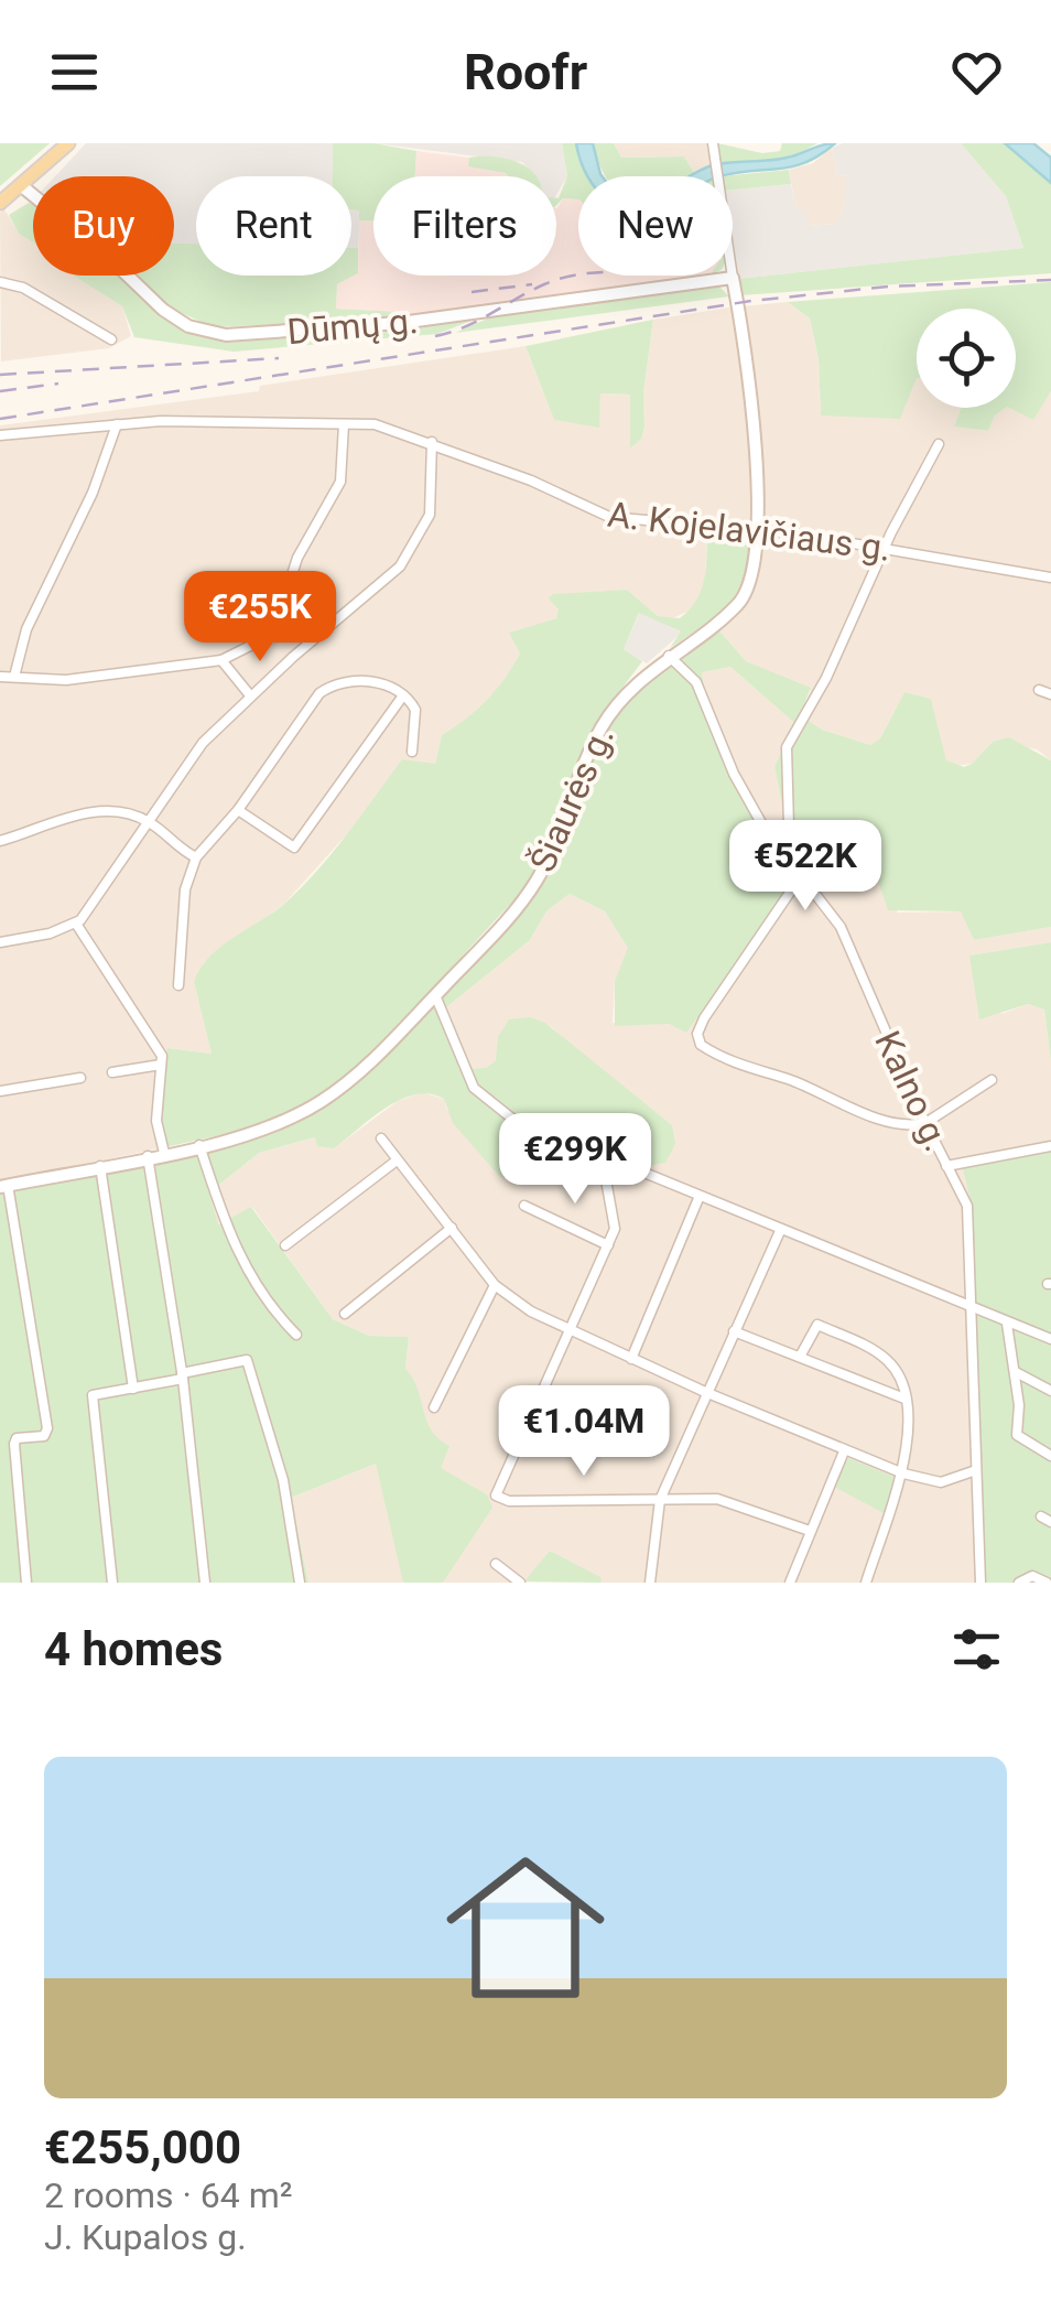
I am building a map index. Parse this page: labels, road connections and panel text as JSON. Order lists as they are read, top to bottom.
{
  "streets": {
    "main road": ["Dūmų g.", "Šiaurės g."],
    "street": ["A. Kojelavičiaus g.", "Kalno g."]
  },
  "crossings": [
    ["Dūmų g.", "Šiaurės g."],
    ["A. Kojelavičiaus g.", "Šiaurės g."],
    ["Šiaurės g.", "Kalno g."]
  ],
  "page": {
    "header": "Roofr",
    "chip": [
      "Buy",
      "Rent",
      "Filters",
      "New"
    ],
    "price": [
      "€255K",
      "€522K",
      "€299K",
      "€1.04M"
    ],
    "heading": "4 homes",
    "list": [
      {
        "name": "€255,000",
        "note": "2 rooms · 64 m² · J. Kupalos g."
      }
    ]
  }
}
